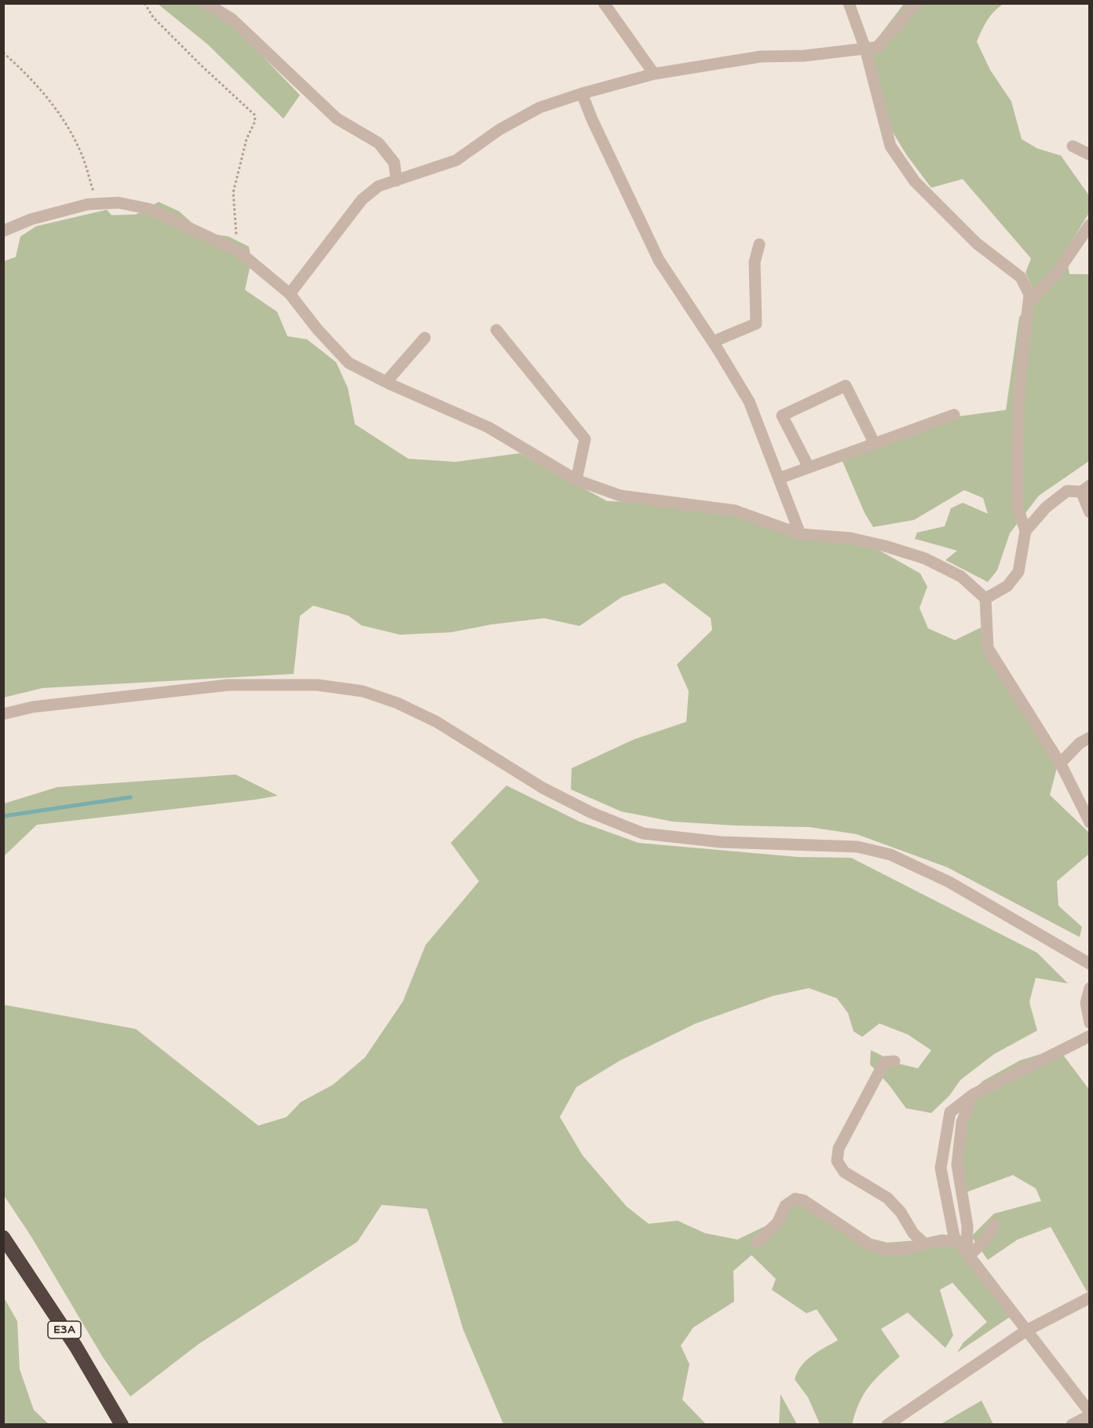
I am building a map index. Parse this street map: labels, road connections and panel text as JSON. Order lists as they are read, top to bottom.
{
  "streets": {
    "highway": ["E3A"]
  }
}
